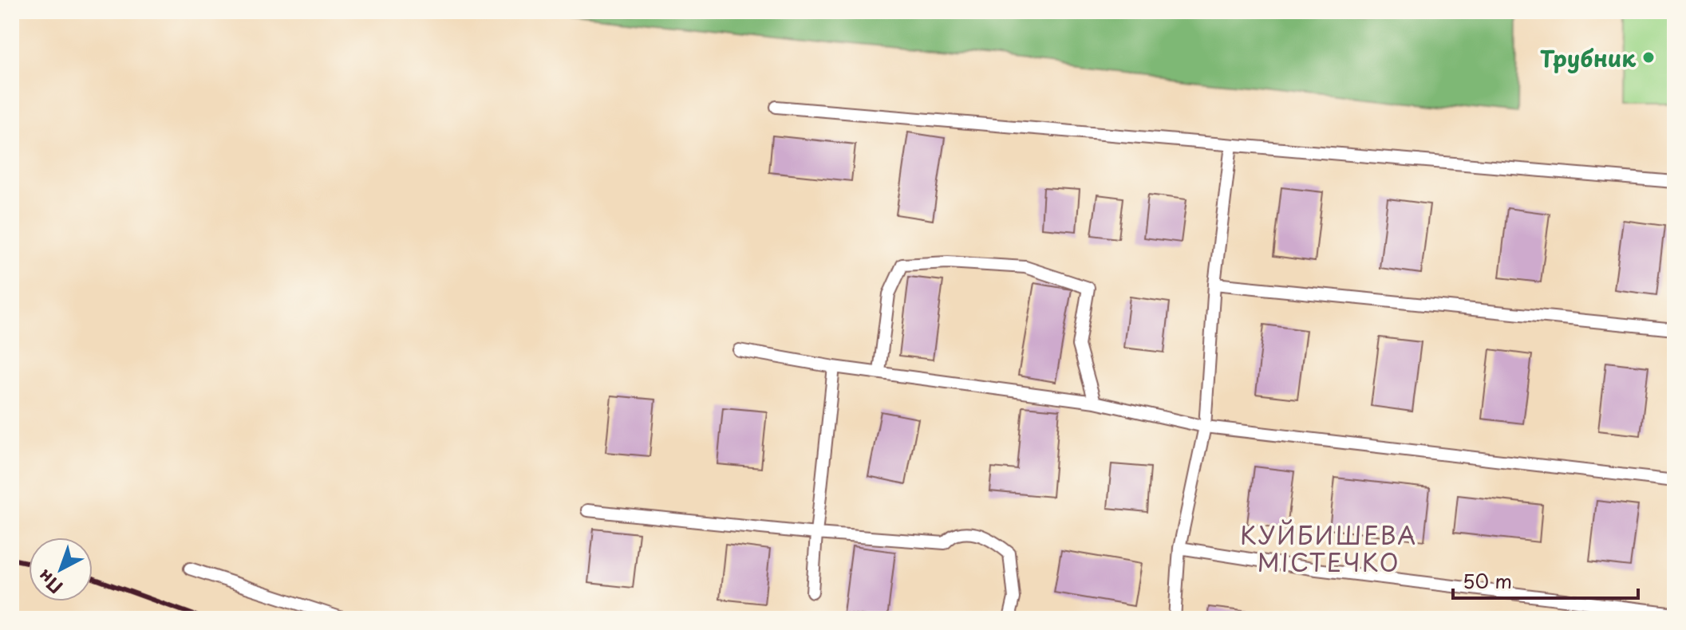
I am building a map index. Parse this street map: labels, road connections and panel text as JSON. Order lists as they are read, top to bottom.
{
  "districts": ["КУЙБИШЕВА МІСТЕЧКО"],
  "places": ["Трубник"],
  "scale_bar": "50 m",
  "north": "bottom left"
}
